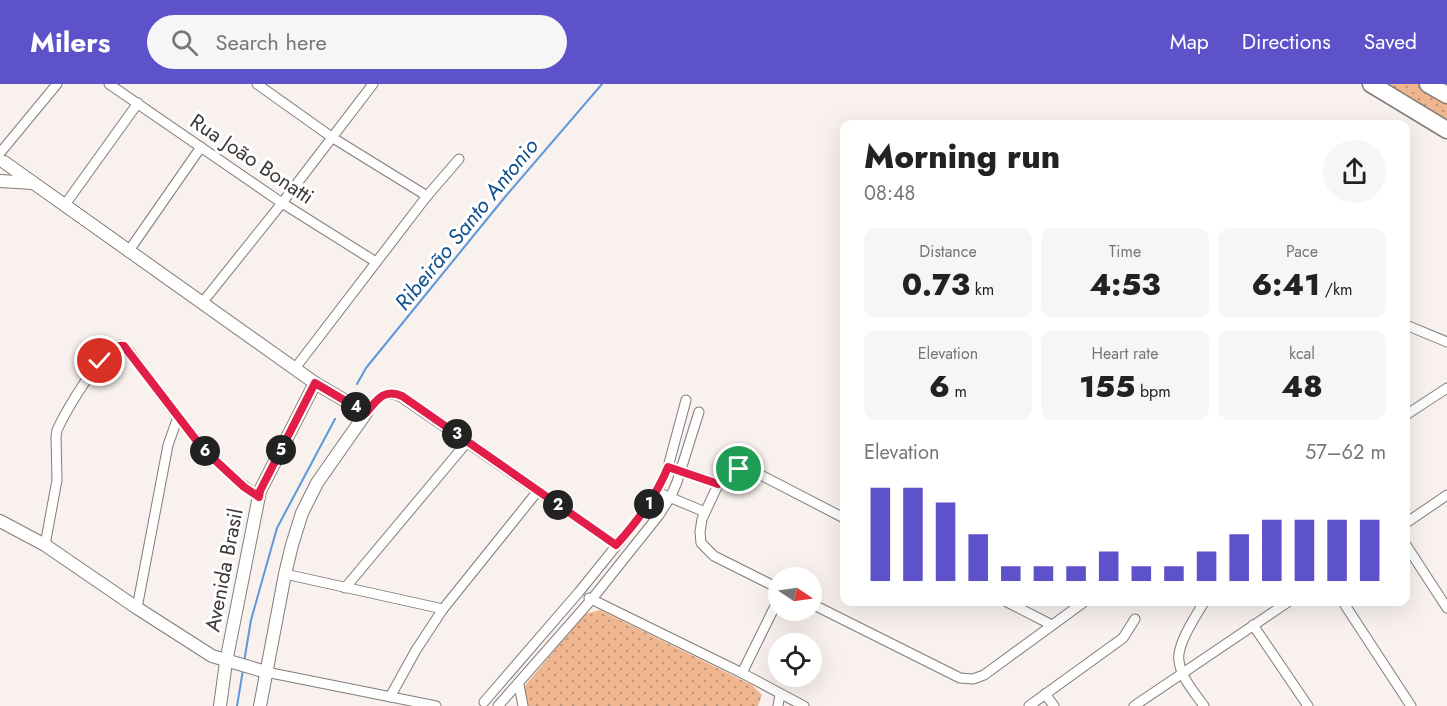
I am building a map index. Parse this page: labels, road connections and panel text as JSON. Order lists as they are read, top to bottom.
{
  "streets": {
    "main road": ["Avenida Brasil"],
    "street": ["Rua João Bonatti"]
  },
  "water": ["Ribeirão Santo Antonio"],
  "north": "right",
  "page": {
    "header": "Milers",
    "search": "Search here",
    "nav": ["Map", "Directions", "Saved"],
    "heading": ["Morning run", "08:48"],
    "stats": [
      ["Distance", "0.73 km"],
      ["Time", "4:53"],
      ["Pace", "6:41 /km"],
      ["Elevation", "6 m"],
      ["Heart rate", "155 bpm"],
      ["kcal", "48"]
    ],
    "pins": [
      "4",
      "3",
      "5",
      "6",
      "1",
      "2"
    ],
    "chart": ["Elevation", "57–62 m"]
  }
}
